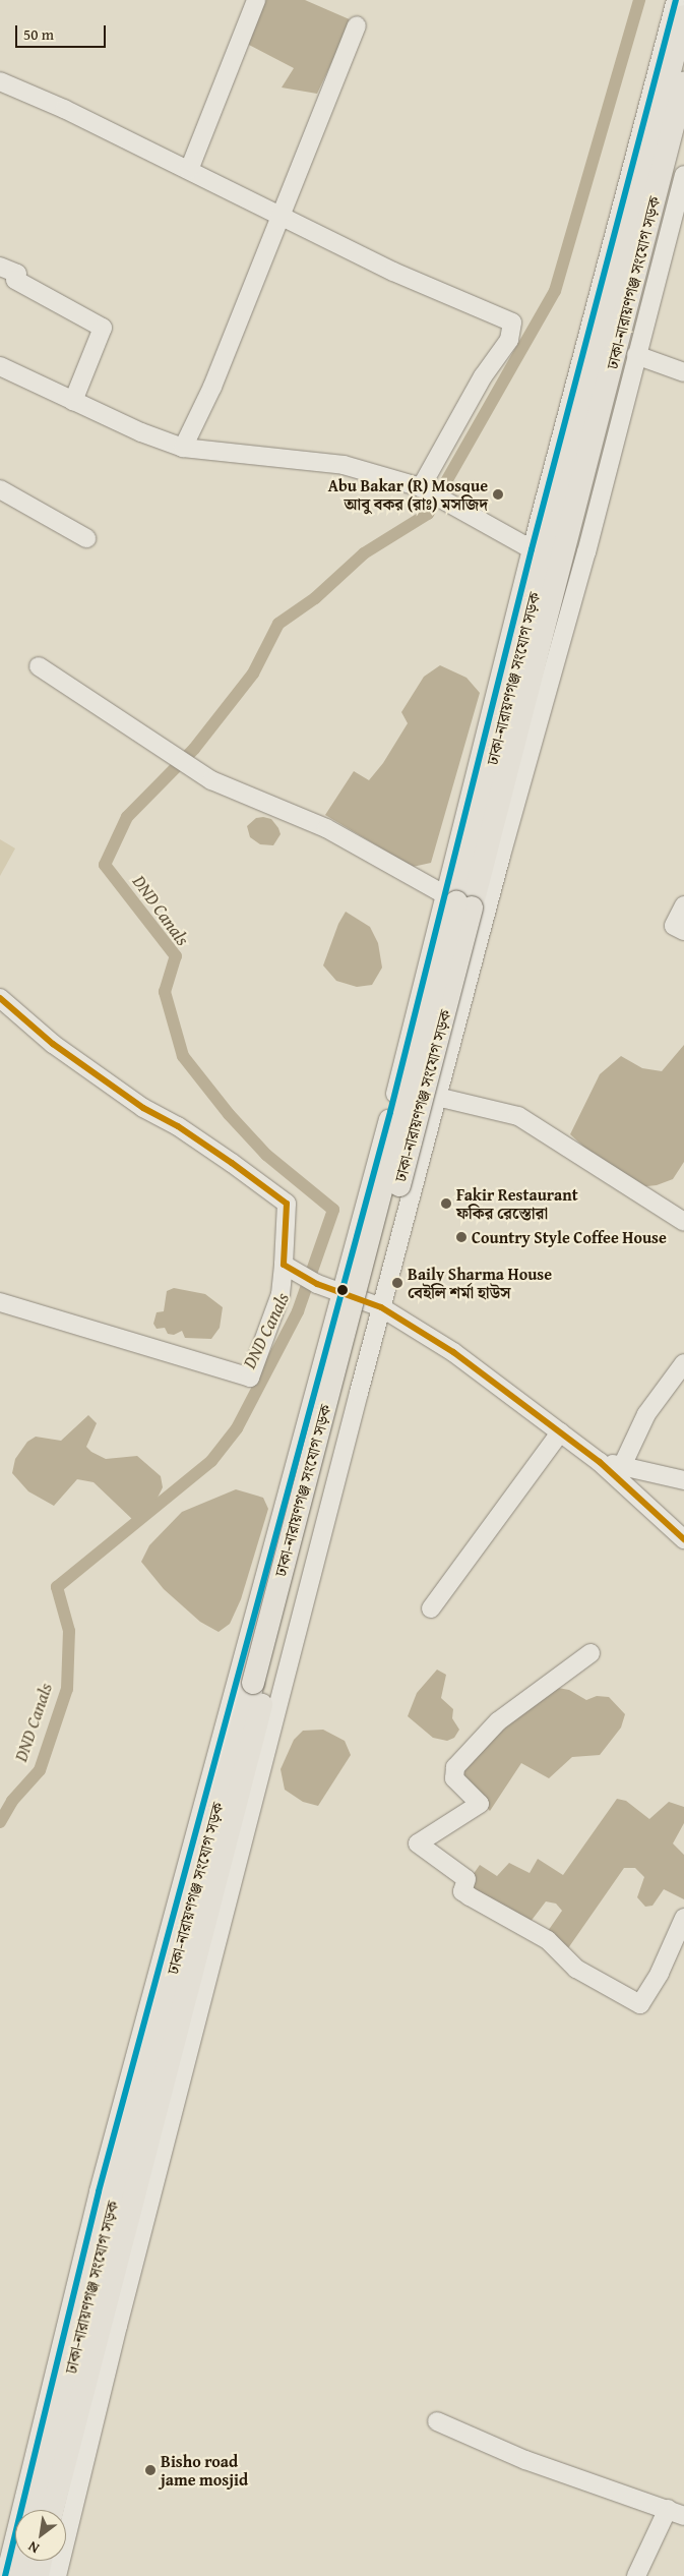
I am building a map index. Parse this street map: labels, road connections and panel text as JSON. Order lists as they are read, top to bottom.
{
  "streets": {
    "main road": ["ঢাকা-নারায়ণগঞ্জ সংযোগ সড়ক"]
  },
  "water": ["DND Canals"],
  "places": [
    "Abu Bakar (R) Mosque আবু বকর (রাঃ) মসজিদ",
    "Fakir Restaurant ফকির রেস্তোরা",
    "Country Style Coffee House",
    "Baily Sharma House বেইলি শর্মা হাউস",
    "Bisho road jame mosjid"
  ],
  "scale_bar": "50 m",
  "north": "bottom left"
}
